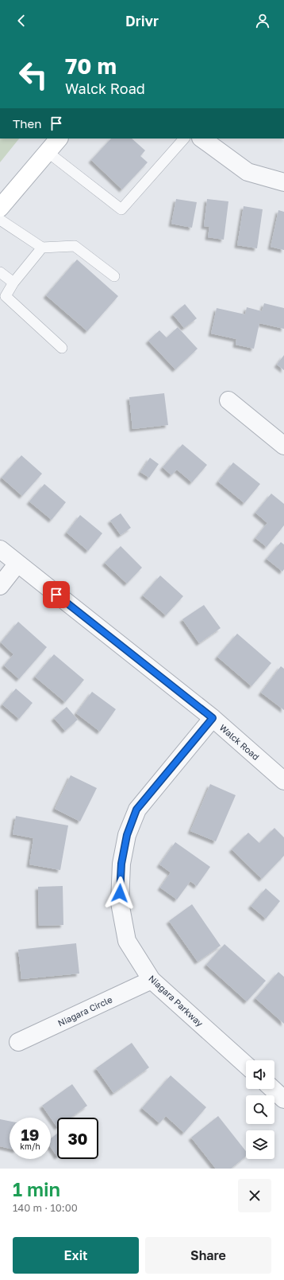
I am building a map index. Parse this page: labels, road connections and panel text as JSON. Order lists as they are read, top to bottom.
{
  "streets": {
    "street": ["Walck Road", "Niagara Parkway", "Niagara Circle"]
  },
  "crossings": [
    ["Walck Road", "Niagara Parkway"],
    ["Niagara Parkway", "Niagara Circle"]
  ],
  "page": {
    "header": "Drivr",
    "turn": ["70 m", "Walck Road"],
    "then": "Then",
    "speed": "19 km/h",
    "limit": "30",
    "heading": ["1 min", "140 m · 10:00"],
    "buttons": ["Exit", "Share"]
  }
}
